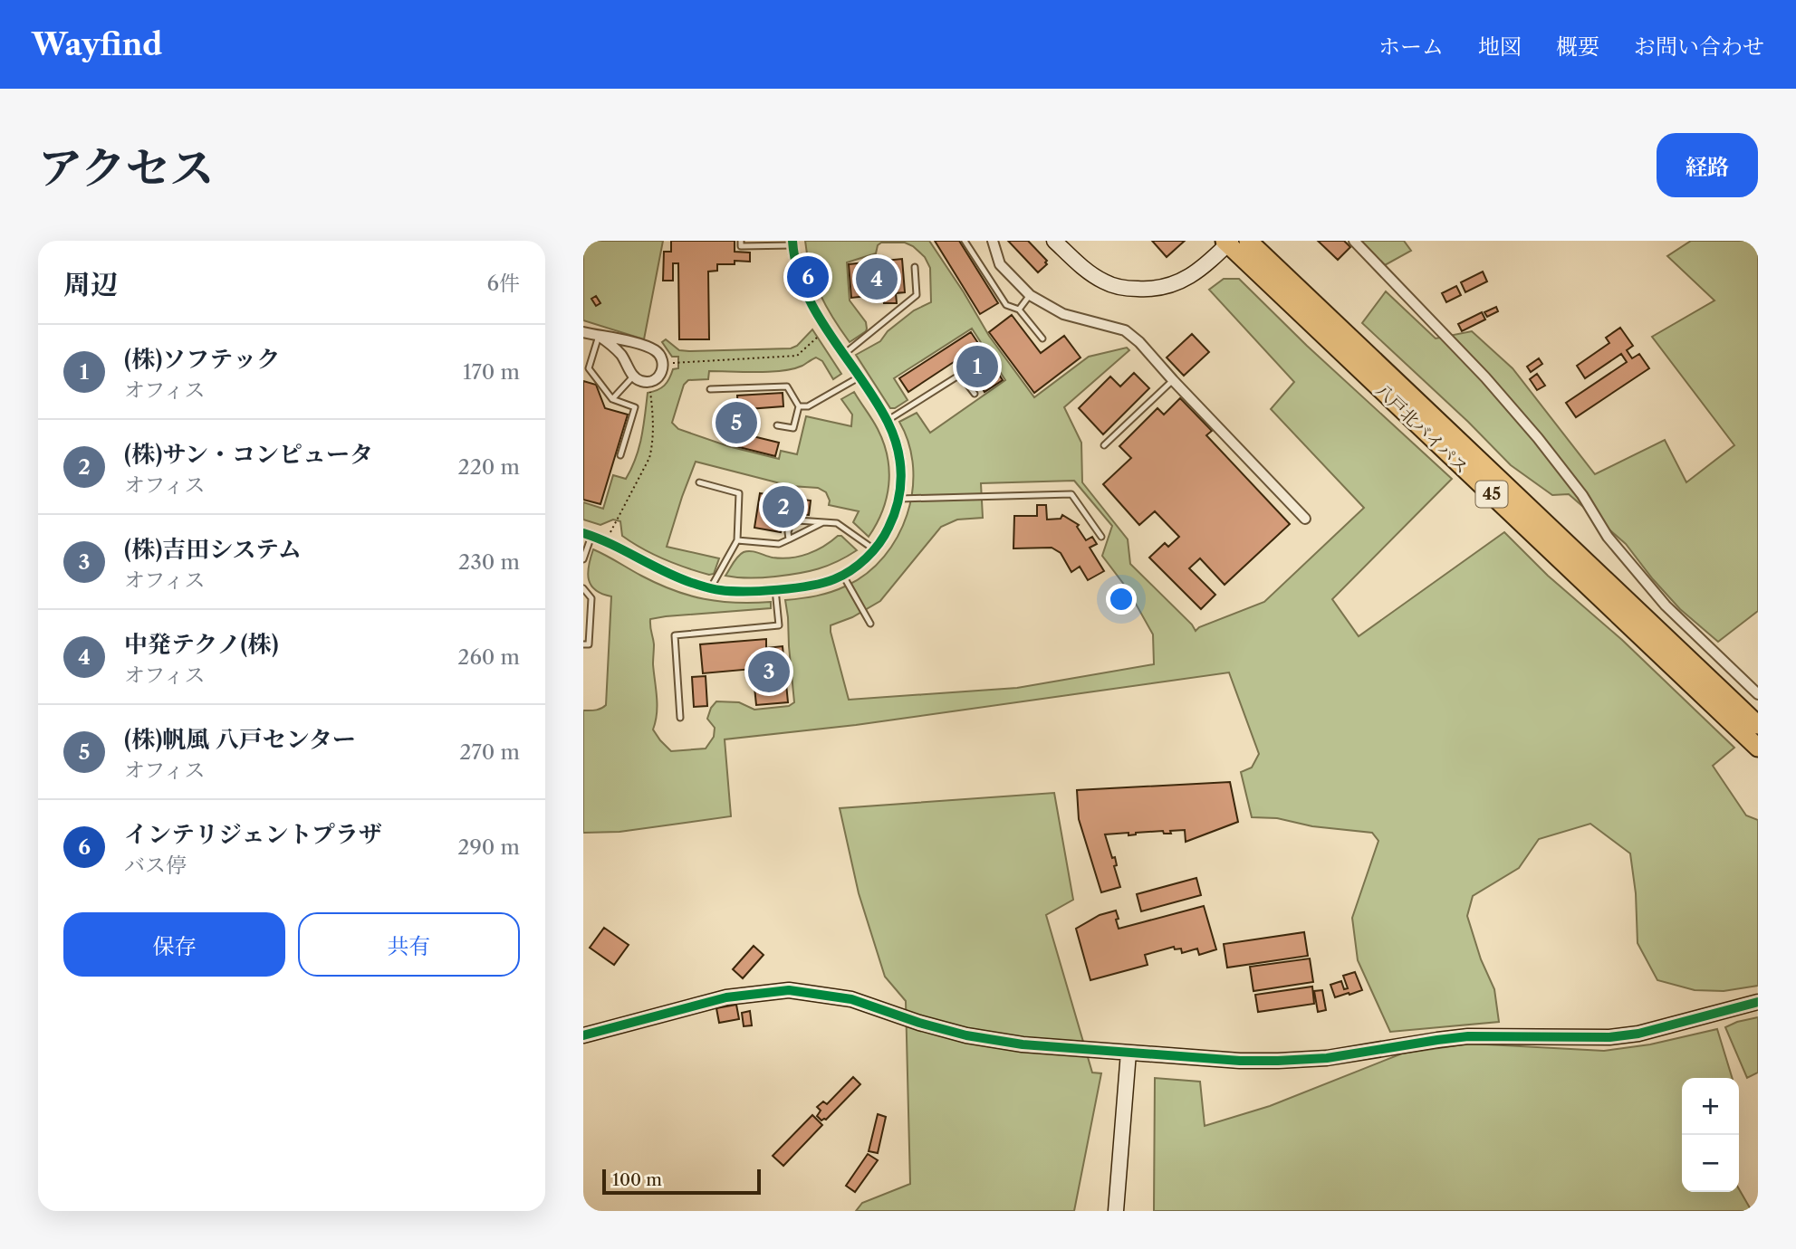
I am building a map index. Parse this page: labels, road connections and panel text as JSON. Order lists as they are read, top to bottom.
{
  "streets": {
    "highway": ["八戸北バイパス", "45"]
  },
  "scale_bar": "100 m",
  "page": {
    "header": "Wayfind",
    "nav": [
      "ホーム",
      "地図",
      "概要",
      "お問い合わせ"
    ],
    "title": "アクセス",
    "buttons": [
      "経路",
      ["保存", "共有"]
    ],
    "heading": ["周辺", "6件"],
    "pins": [
      "6",
      "4",
      "1",
      "5",
      "2",
      "3"
    ],
    "list": [
      {
        "mark": "1",
        "name": "(株)ソフテック",
        "note": "オフィス",
        "value": "170 m"
      },
      {
        "mark": "2",
        "name": "(株)サン・コンピュータ",
        "note": "オフィス",
        "value": "220 m"
      },
      {
        "mark": "3",
        "name": "(株)吉田システム",
        "note": "オフィス",
        "value": "230 m"
      },
      {
        "mark": "4",
        "name": "中発テクノ(株)",
        "note": "オフィス",
        "value": "260 m"
      },
      {
        "mark": "5",
        "name": "(株)帆風 八戸センター",
        "note": "オフィス",
        "value": "270 m"
      },
      {
        "mark": "6",
        "name": "インテリジェントプラザ",
        "note": "バス停",
        "value": "290 m"
      }
    ],
    "map_buttons": ["+", "−"],
    "scale": "100 m"
  }
}
